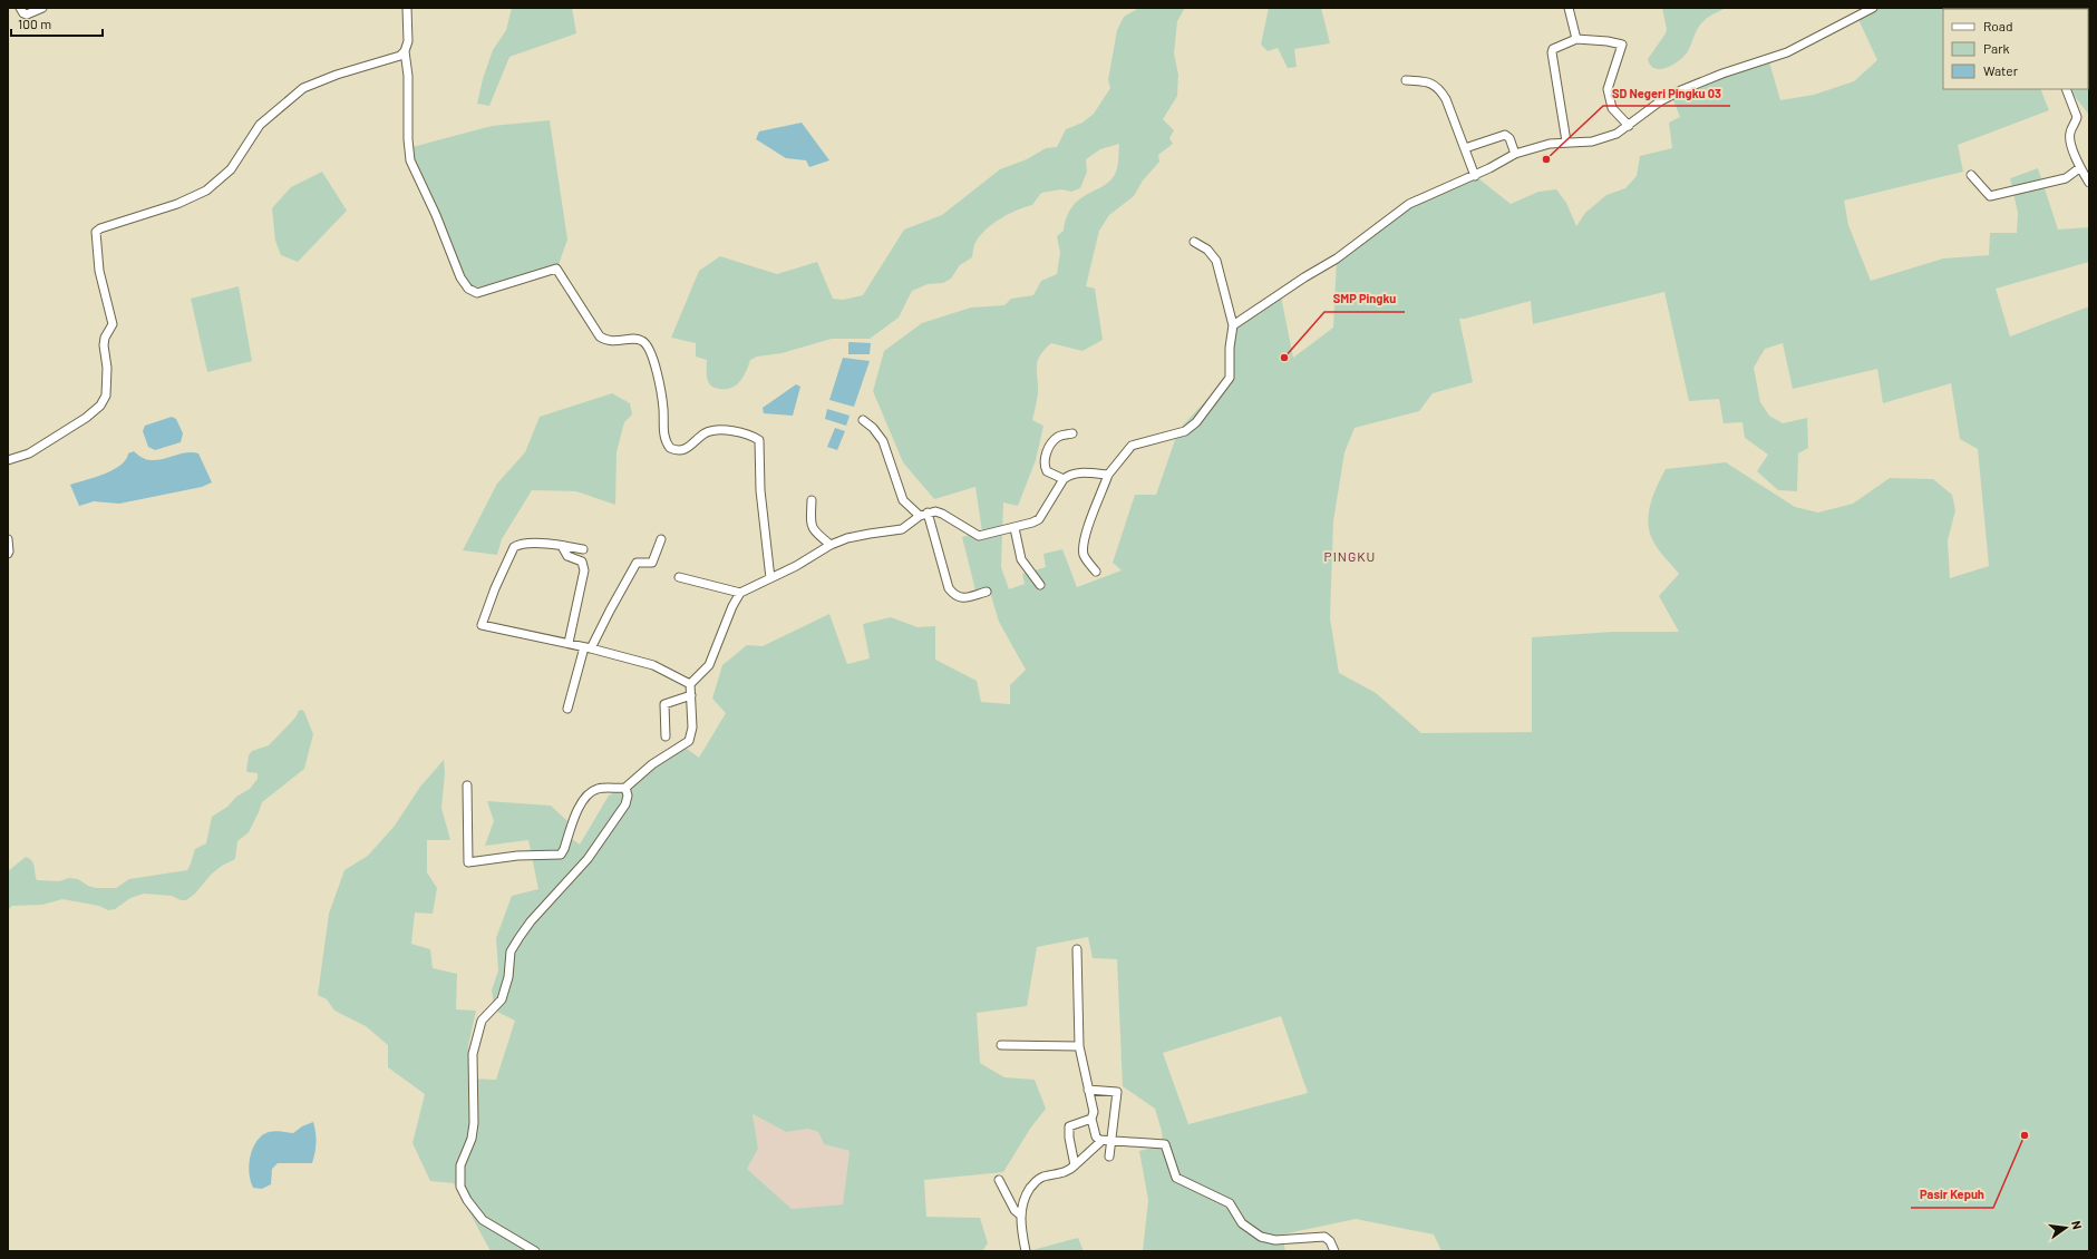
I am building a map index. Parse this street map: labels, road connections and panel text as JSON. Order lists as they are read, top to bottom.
{
  "districts": ["PINGKU"],
  "places": ["SD Negeri Pingku 03", "SMP Pingku", "Pasir Kepuh"],
  "legend": ["Road", "Park", "Water"],
  "scale_bar": "100 m",
  "north": "right"
}
